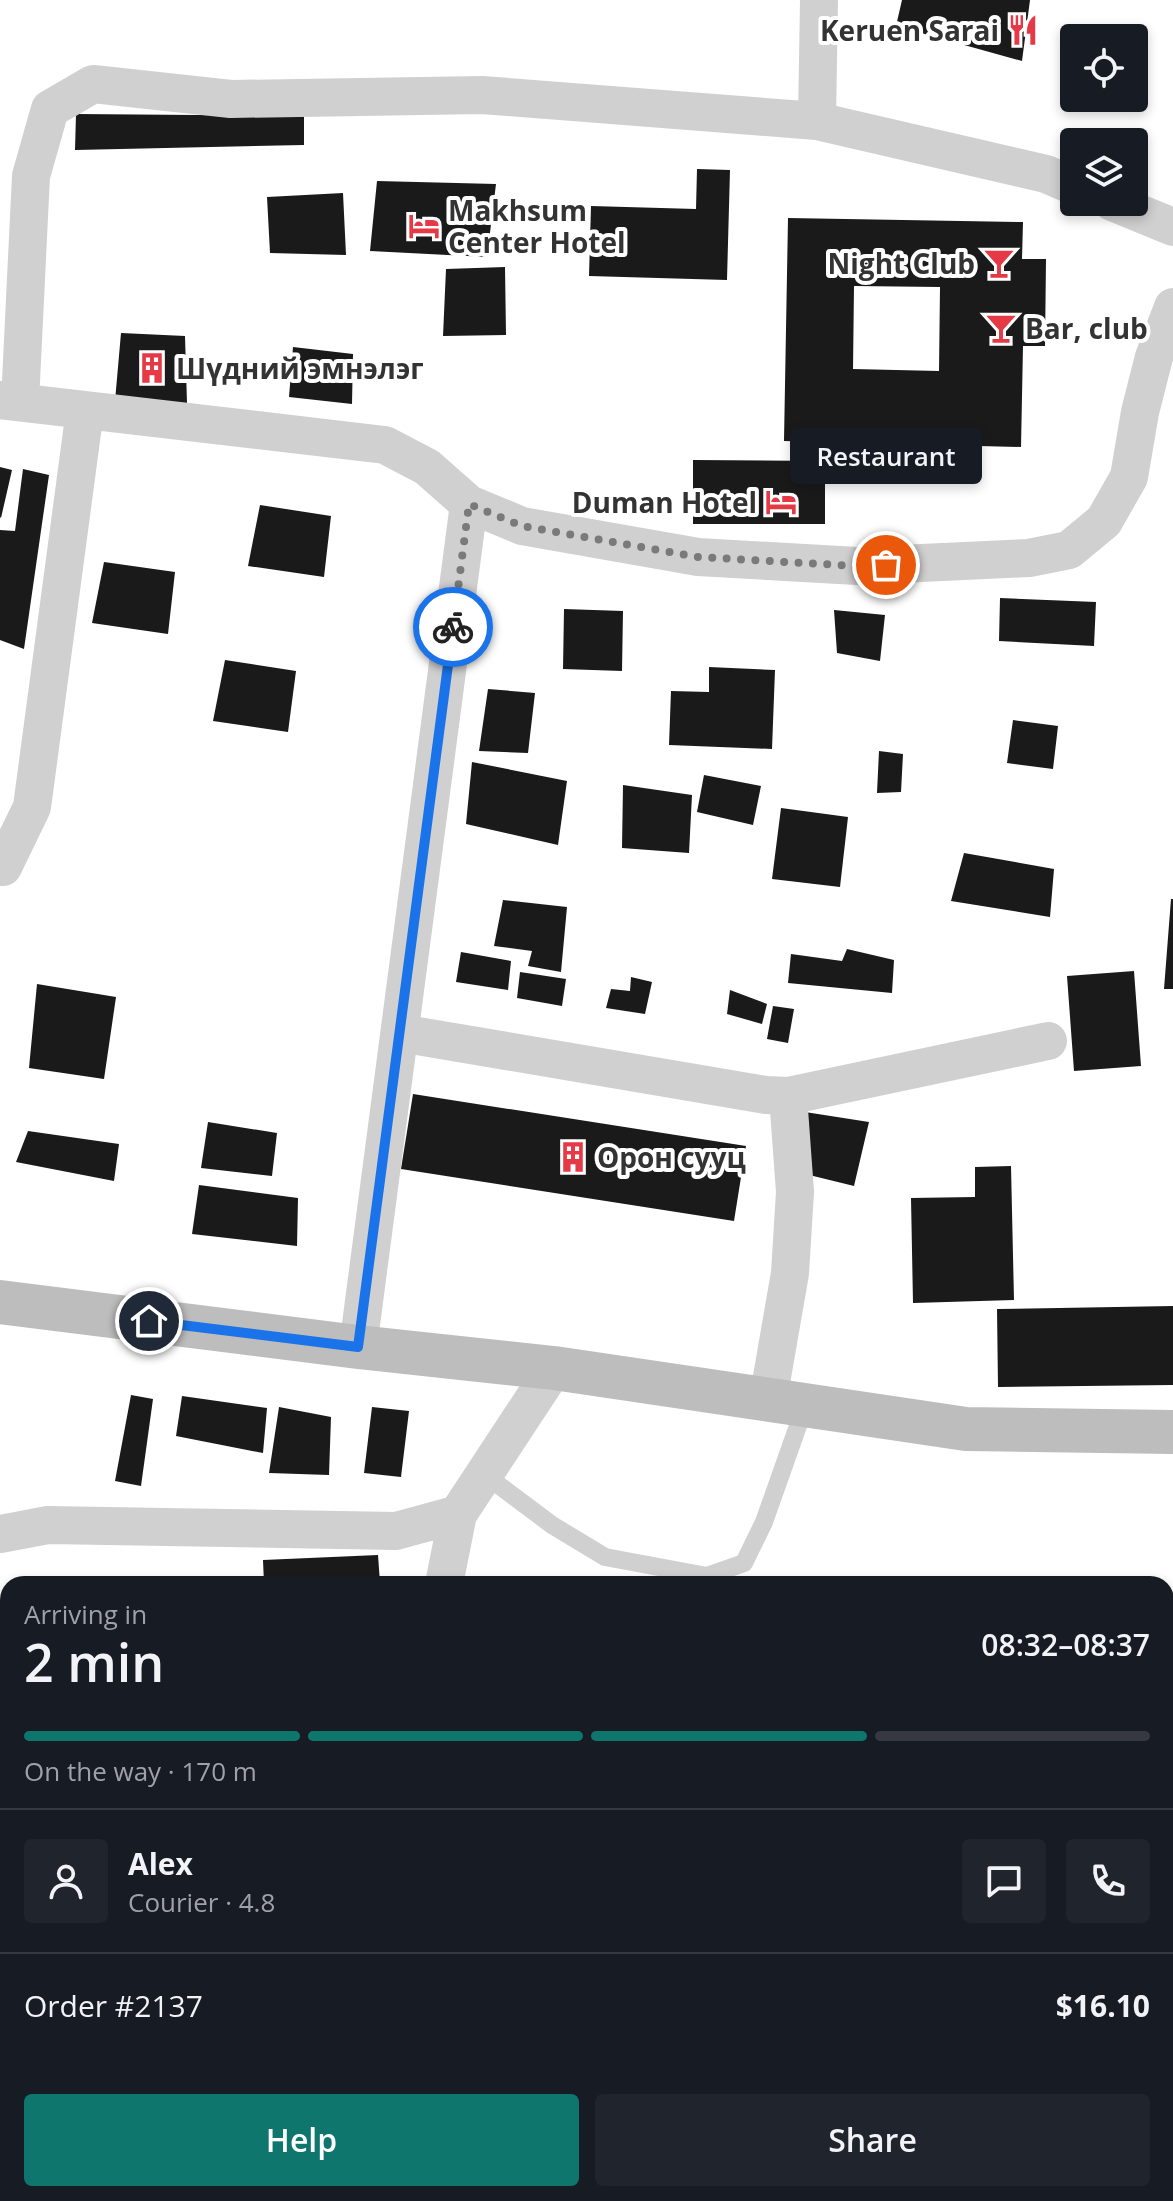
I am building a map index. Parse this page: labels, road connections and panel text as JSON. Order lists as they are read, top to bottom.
{
  "places": {
    "restaurant": ["Keruen Sarai"],
    "hotel": ["Makhsum Center Hotel", "Duman Hotel"],
    "bar": ["Night Club", "Bar, club"],
    "building": ["Шүдний эмнэлэг", "Орон сууц"],
    "other": ["Restaurant"]
  },
  "page": {
    "bubble": "Restaurant",
    "heading": ["2 min", "Arriving in", "08:32–08:37"],
    "panel": [
      "Alex",
      "Courier · 4.8",
      "Order #2137",
      "$16.10"
    ],
    "bar": "On the way · 170 m",
    "buttons": ["Help", "Share"]
  }
}
